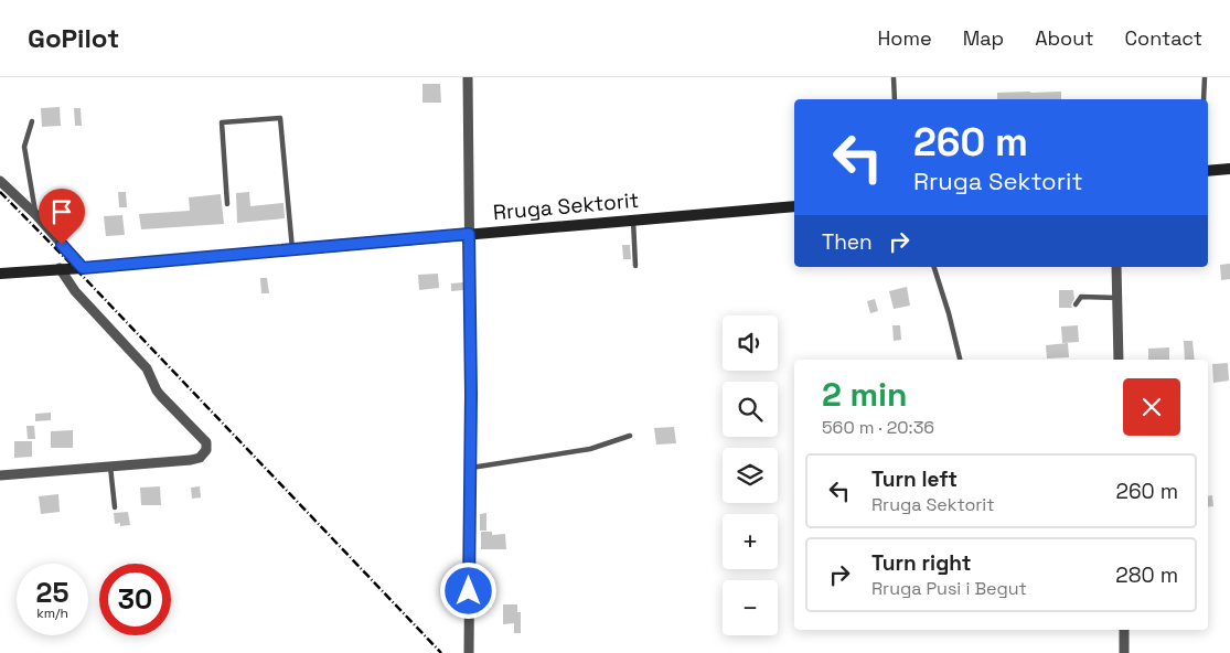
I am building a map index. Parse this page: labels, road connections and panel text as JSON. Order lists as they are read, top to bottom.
{
  "streets": {
    "street": ["Rruga Sektorit"]
  },
  "page": {
    "header": "GoPilot",
    "nav": [
      "Home",
      "Map",
      "About",
      "Contact"
    ],
    "turn": ["260 m", "Rruga Sektorit"],
    "then": "Then",
    "map_buttons": ["+", "−"],
    "heading": ["2 min", "560 m · 20:36"],
    "list": [
      {
        "name": "Turn left",
        "note": "Rruga Sektorit",
        "value": "260 m"
      },
      {
        "name": "Turn right",
        "note": "Rruga Pusi i Begut",
        "value": "280 m"
      }
    ],
    "speed": "25 km/h",
    "limit": "30"
  }
}
